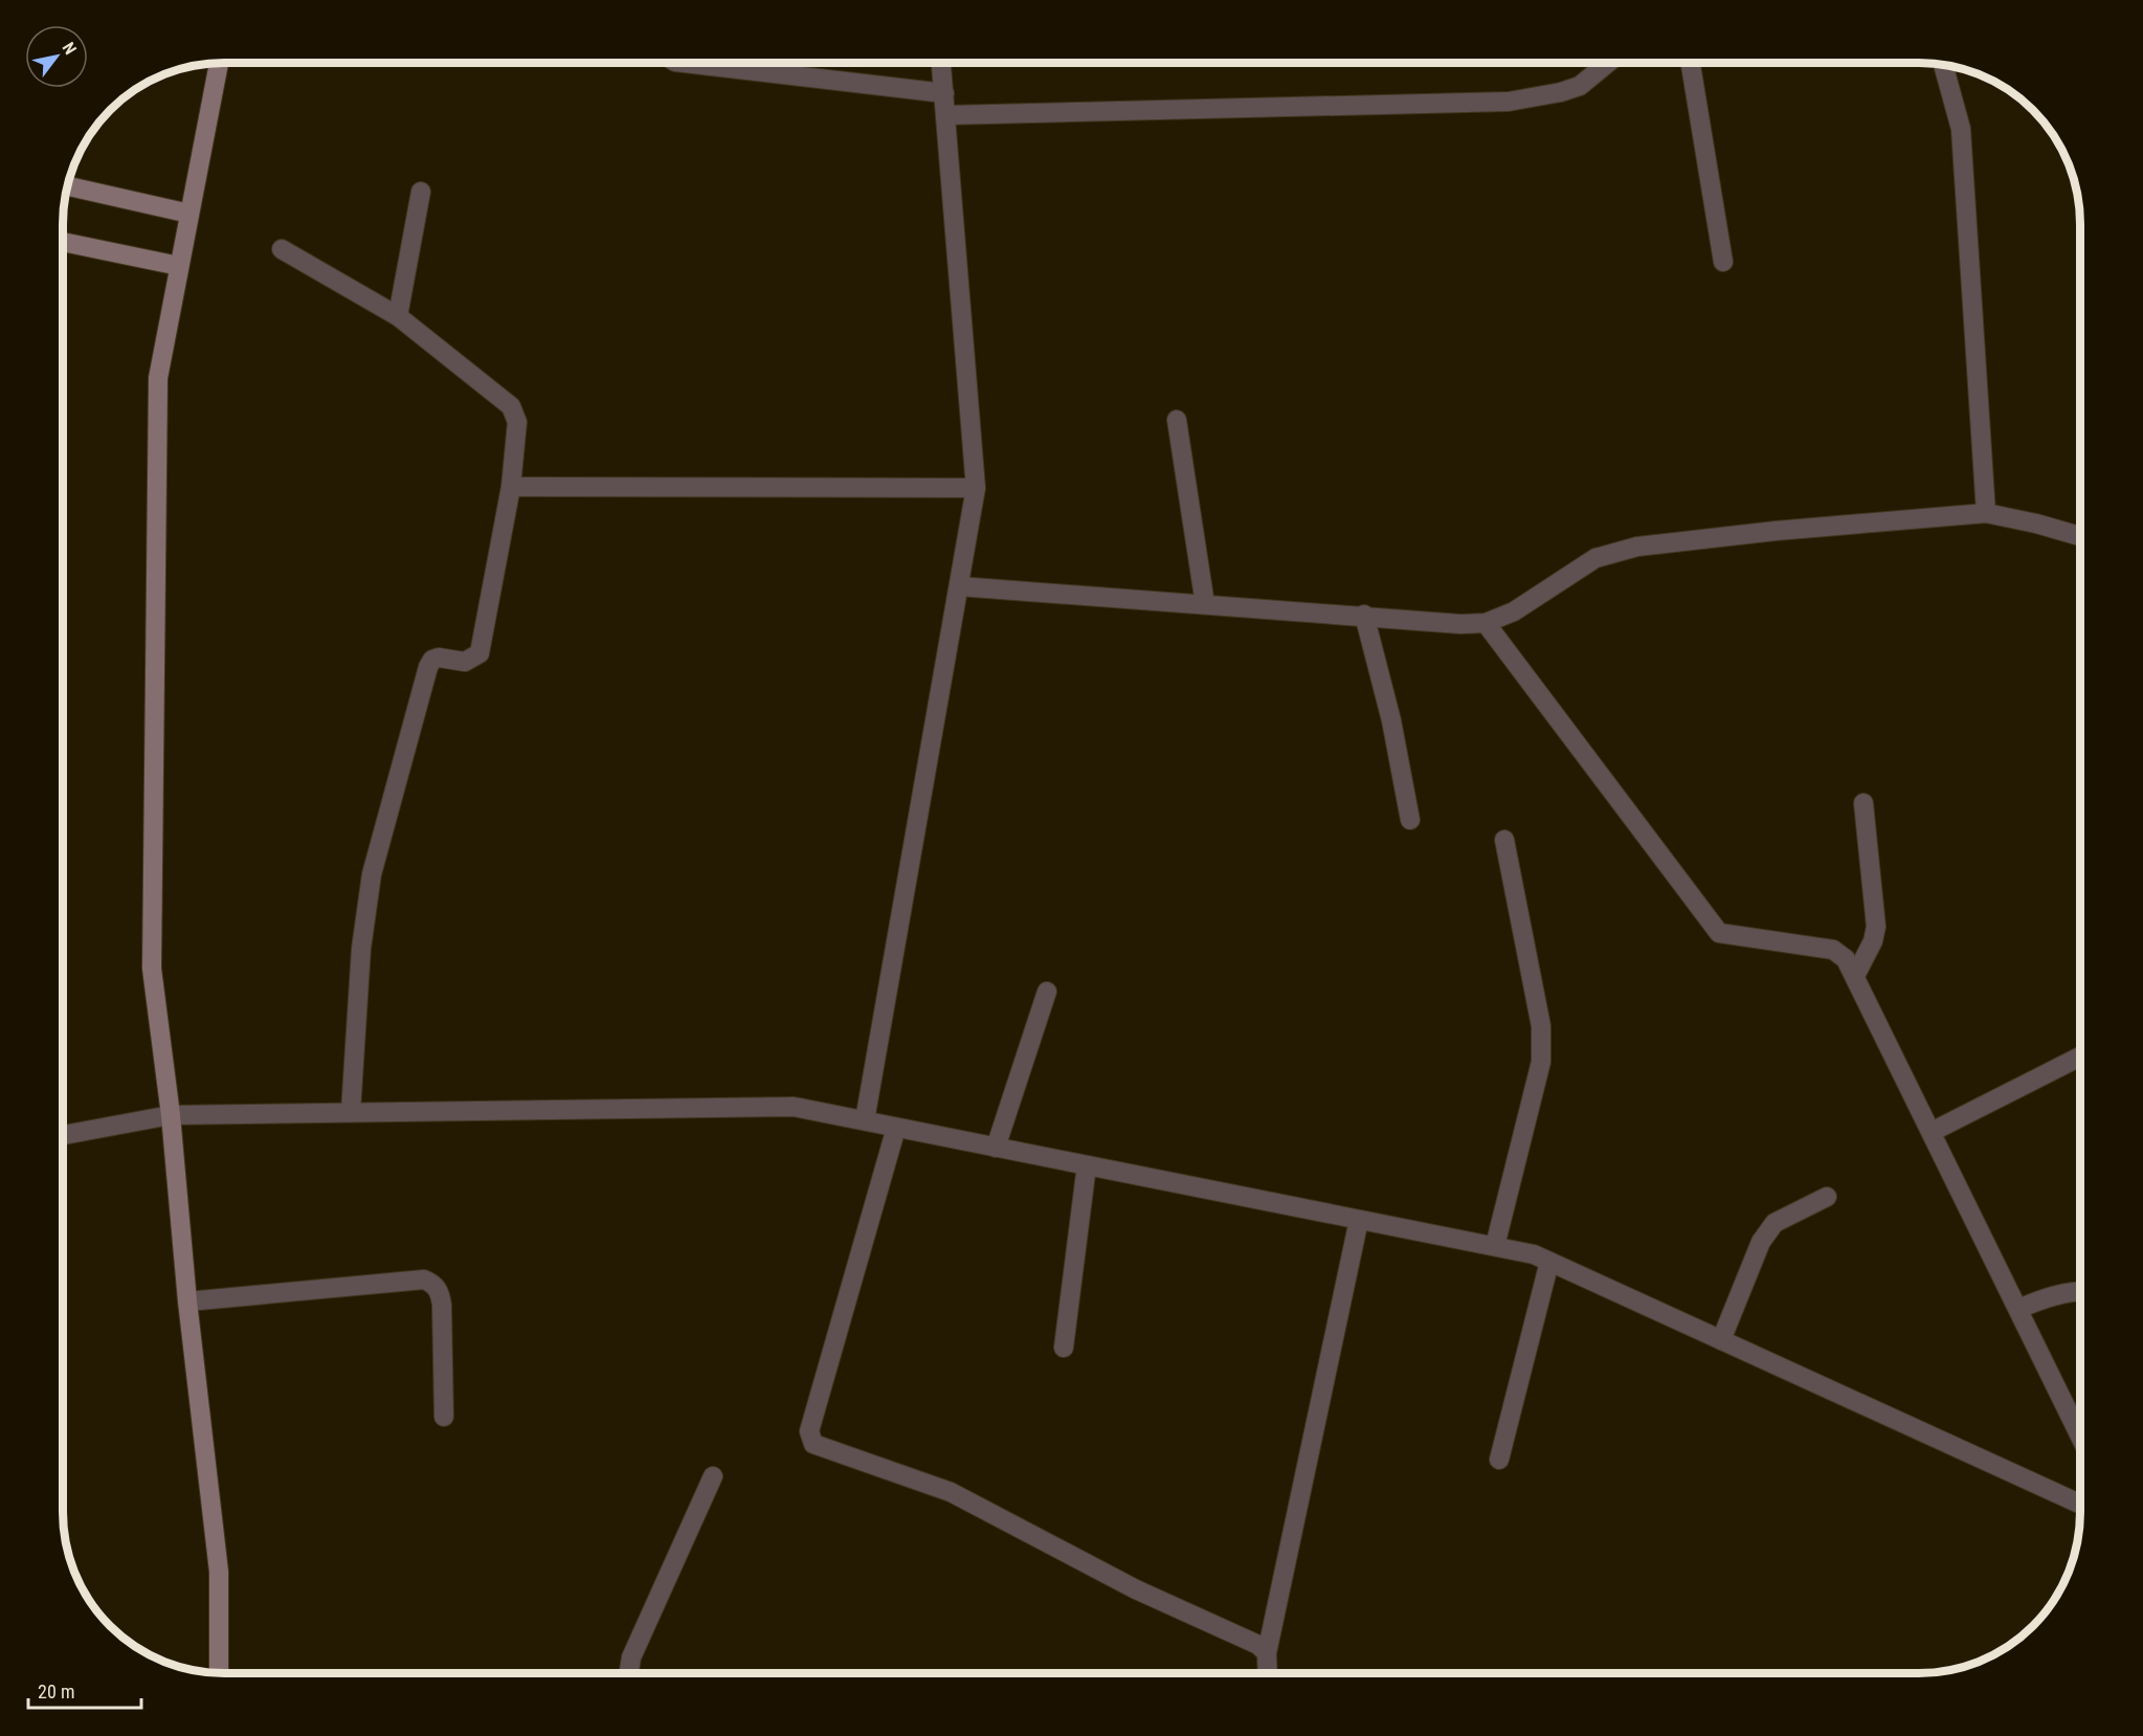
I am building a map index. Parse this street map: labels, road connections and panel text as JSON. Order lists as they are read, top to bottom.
{
  "scale_bar": "20 m",
  "north": "top right"
}
